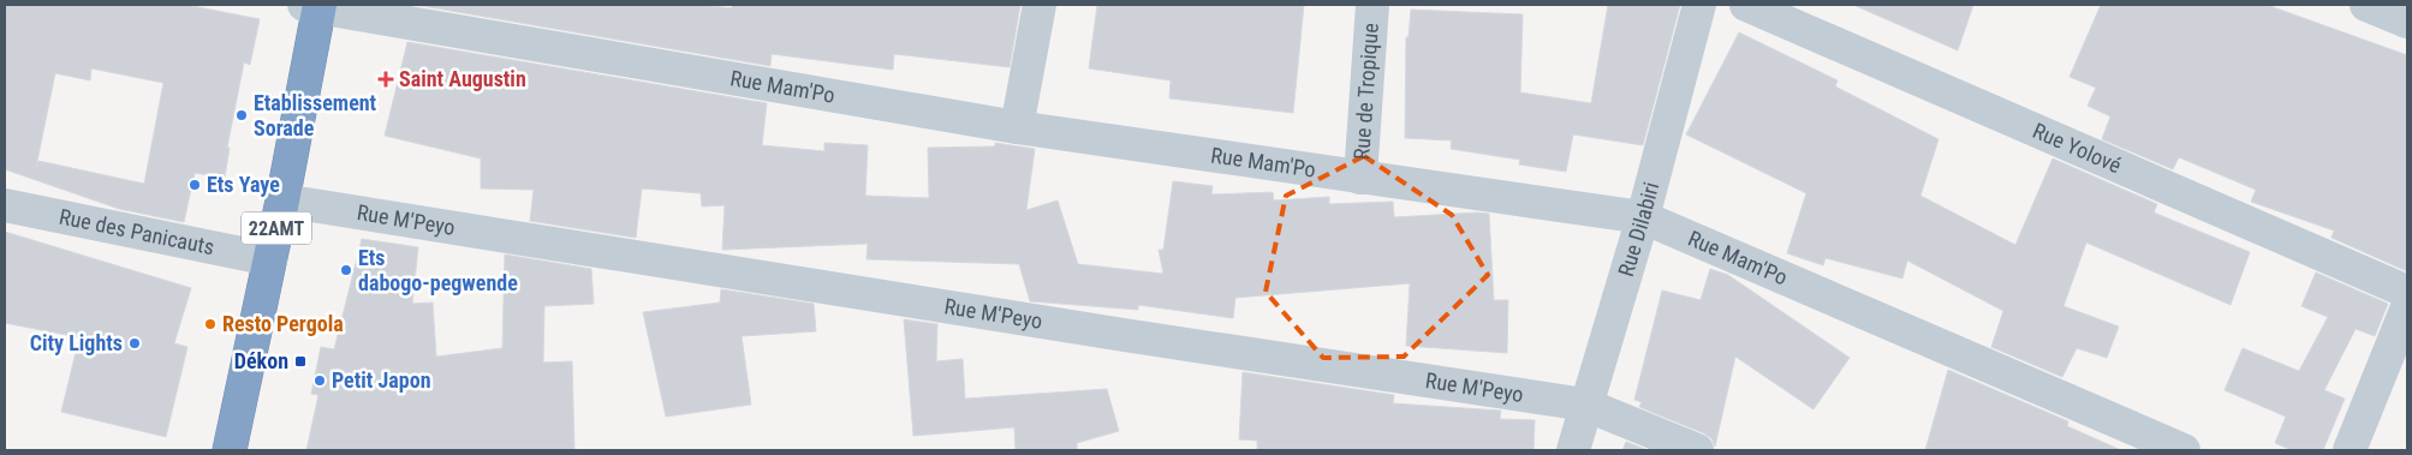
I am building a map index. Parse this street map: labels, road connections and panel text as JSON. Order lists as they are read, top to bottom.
{
  "streets": {
    "highway": ["22AMT"],
    "street": [
      "Rue Mam'Po",
      "Rue de Tropique",
      "Rue Yolové",
      "Rue M'Peyo",
      "Rue Dilabiri",
      "Rue des Panicauts"
    ]
  },
  "crossings": [
    ["Rue Mam'Po", "Rue de Tropique"],
    ["Rue Mam'Po", "22AMT"],
    ["Rue Mam'Po", "Rue Dilabiri"],
    ["Rue M'Peyo", "22AMT"],
    ["Rue M'Peyo", "Rue Dilabiri"],
    ["22AMT", "Rue des Panicauts"]
  ],
  "places": {
    "health": ["Saint Augustin"],
    "other": [
      "Etablissement Sorade",
      "Ets Yaye",
      "Ets dabogo-pegwende",
      "Resto Pergola",
      "City Lights",
      "Petit Japon"
    ],
    "transit": ["Dékon"]
  }
}
